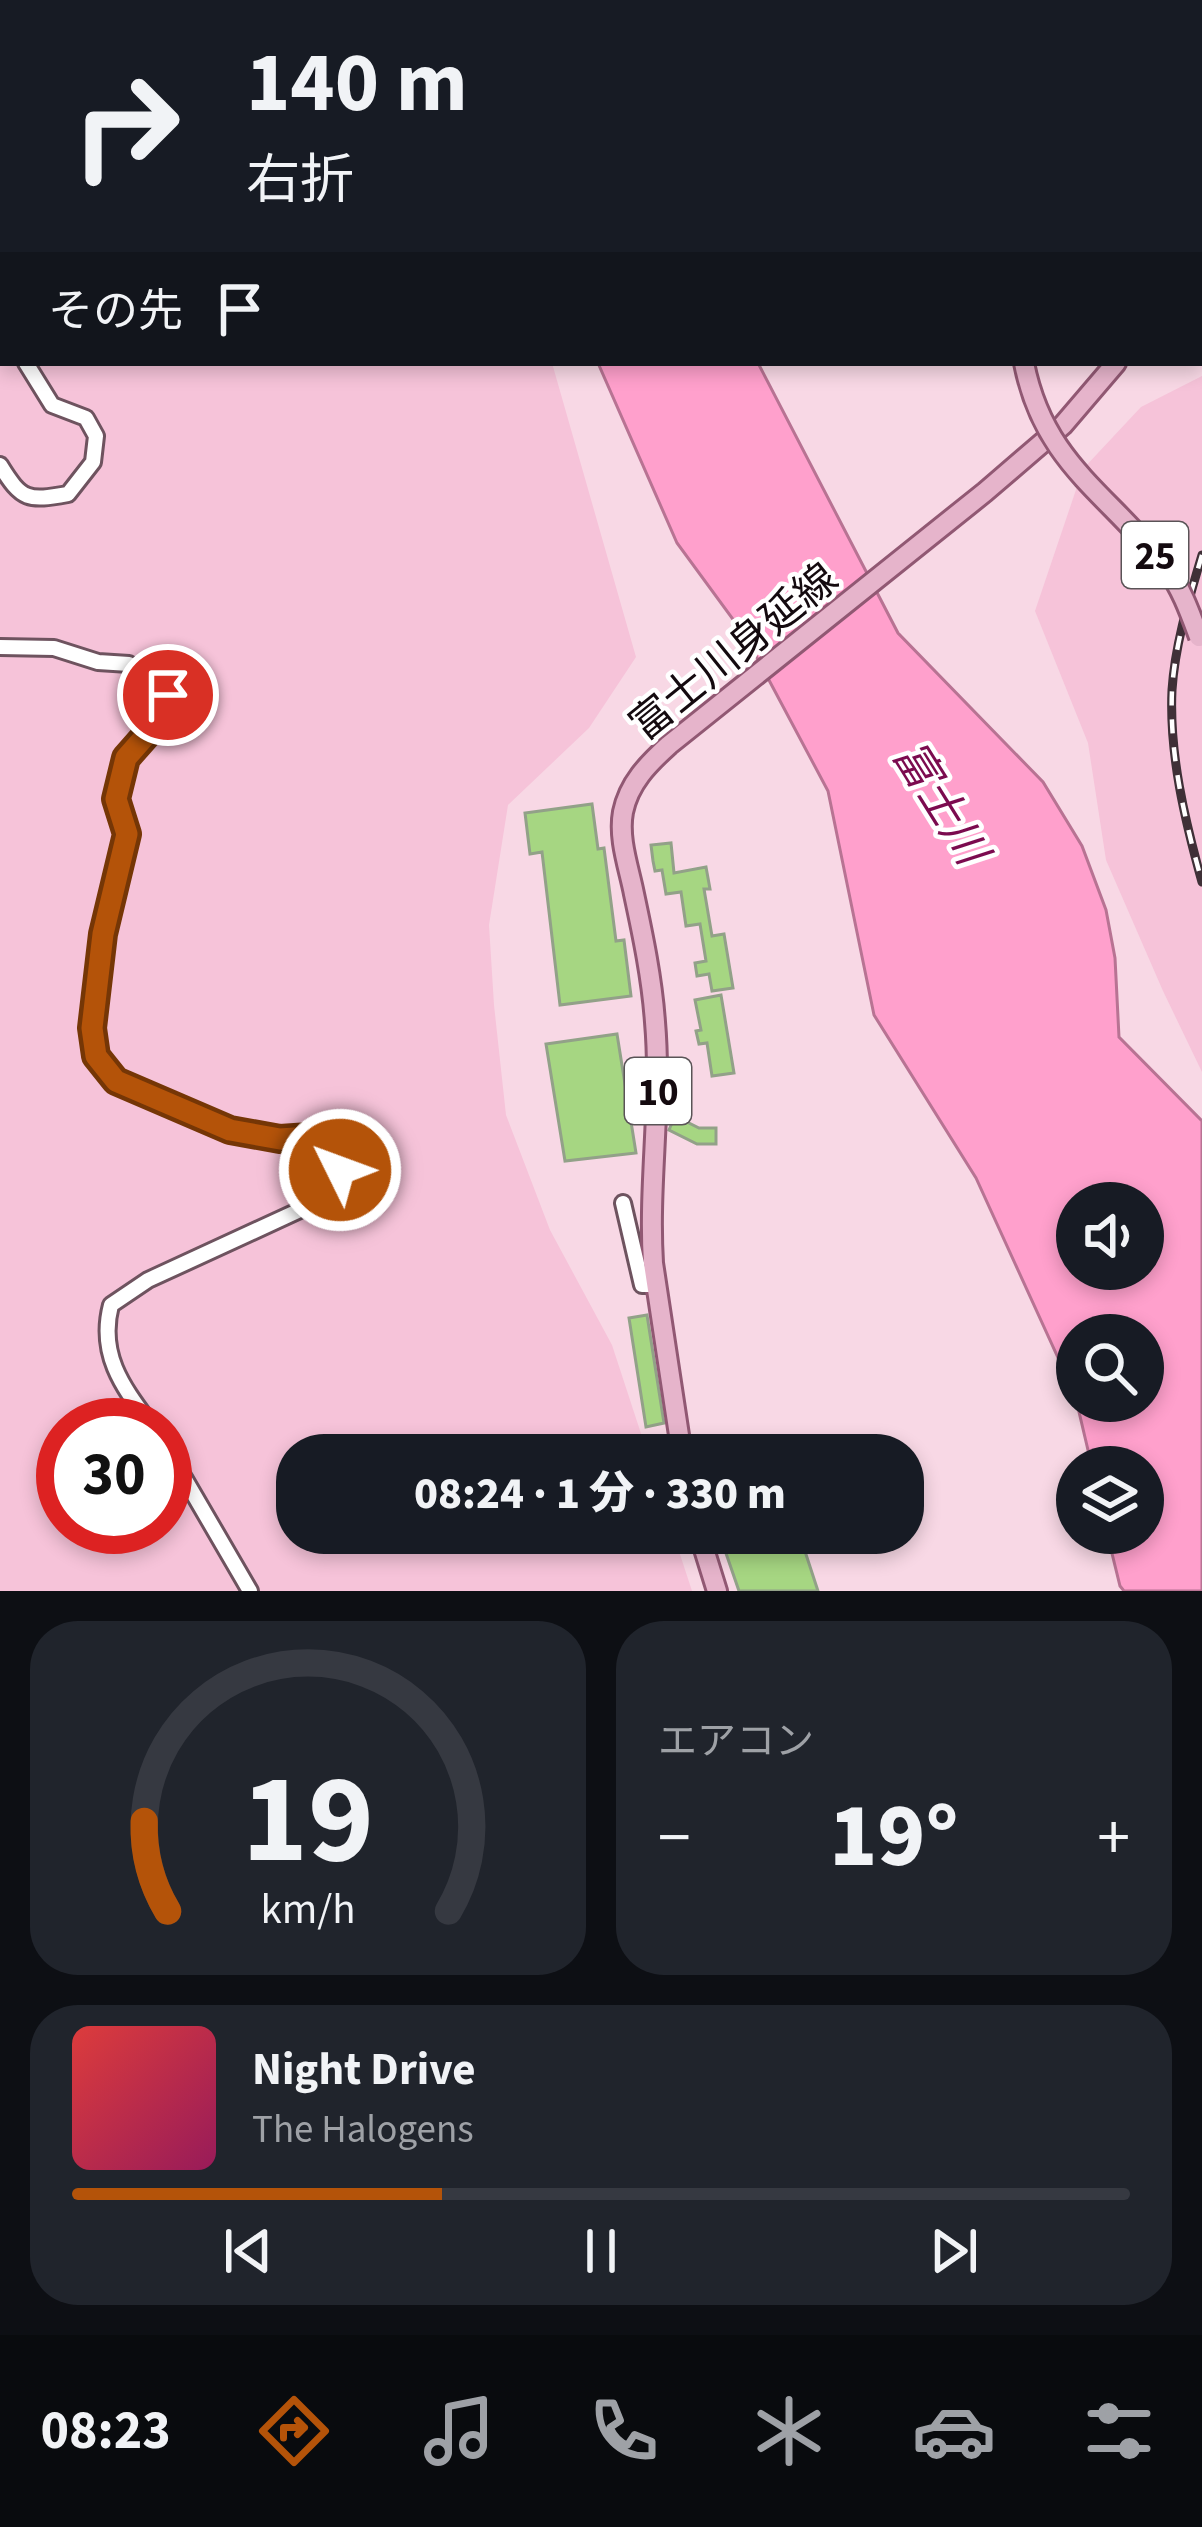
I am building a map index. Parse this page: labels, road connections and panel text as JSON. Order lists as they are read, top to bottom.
{
  "streets": {
    "main road": ["25", "富士川身延線", "10"]
  },
  "water": ["富士川"],
  "page": {
    "turn": ["140 m", "右折"],
    "then": "その先",
    "limit": "30",
    "trip": "08:24 · 1 分 · 330 m",
    "tile": "エアコン",
    "heat": ["−", "19°", "+"],
    "song": ["Night Drive", "The Halogens"],
    "tabs": "08:23",
    "gauge": ["19", "km/h"]
  }
}
